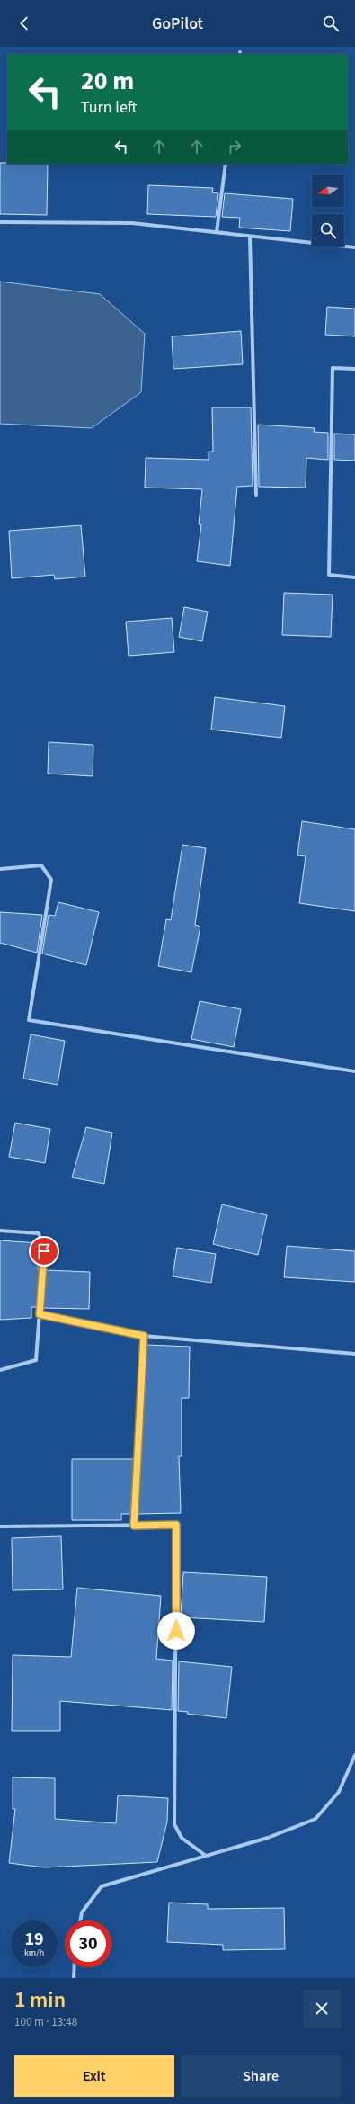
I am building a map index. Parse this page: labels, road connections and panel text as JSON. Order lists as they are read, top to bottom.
{
  "north": "left",
  "page": {
    "header": "GoPilot",
    "turn": ["20 m", "Turn left"],
    "speed": "19 km/h",
    "limit": "30",
    "heading": ["1 min", "100 m · 13:48"],
    "buttons": ["Exit", "Share"]
  }
}
